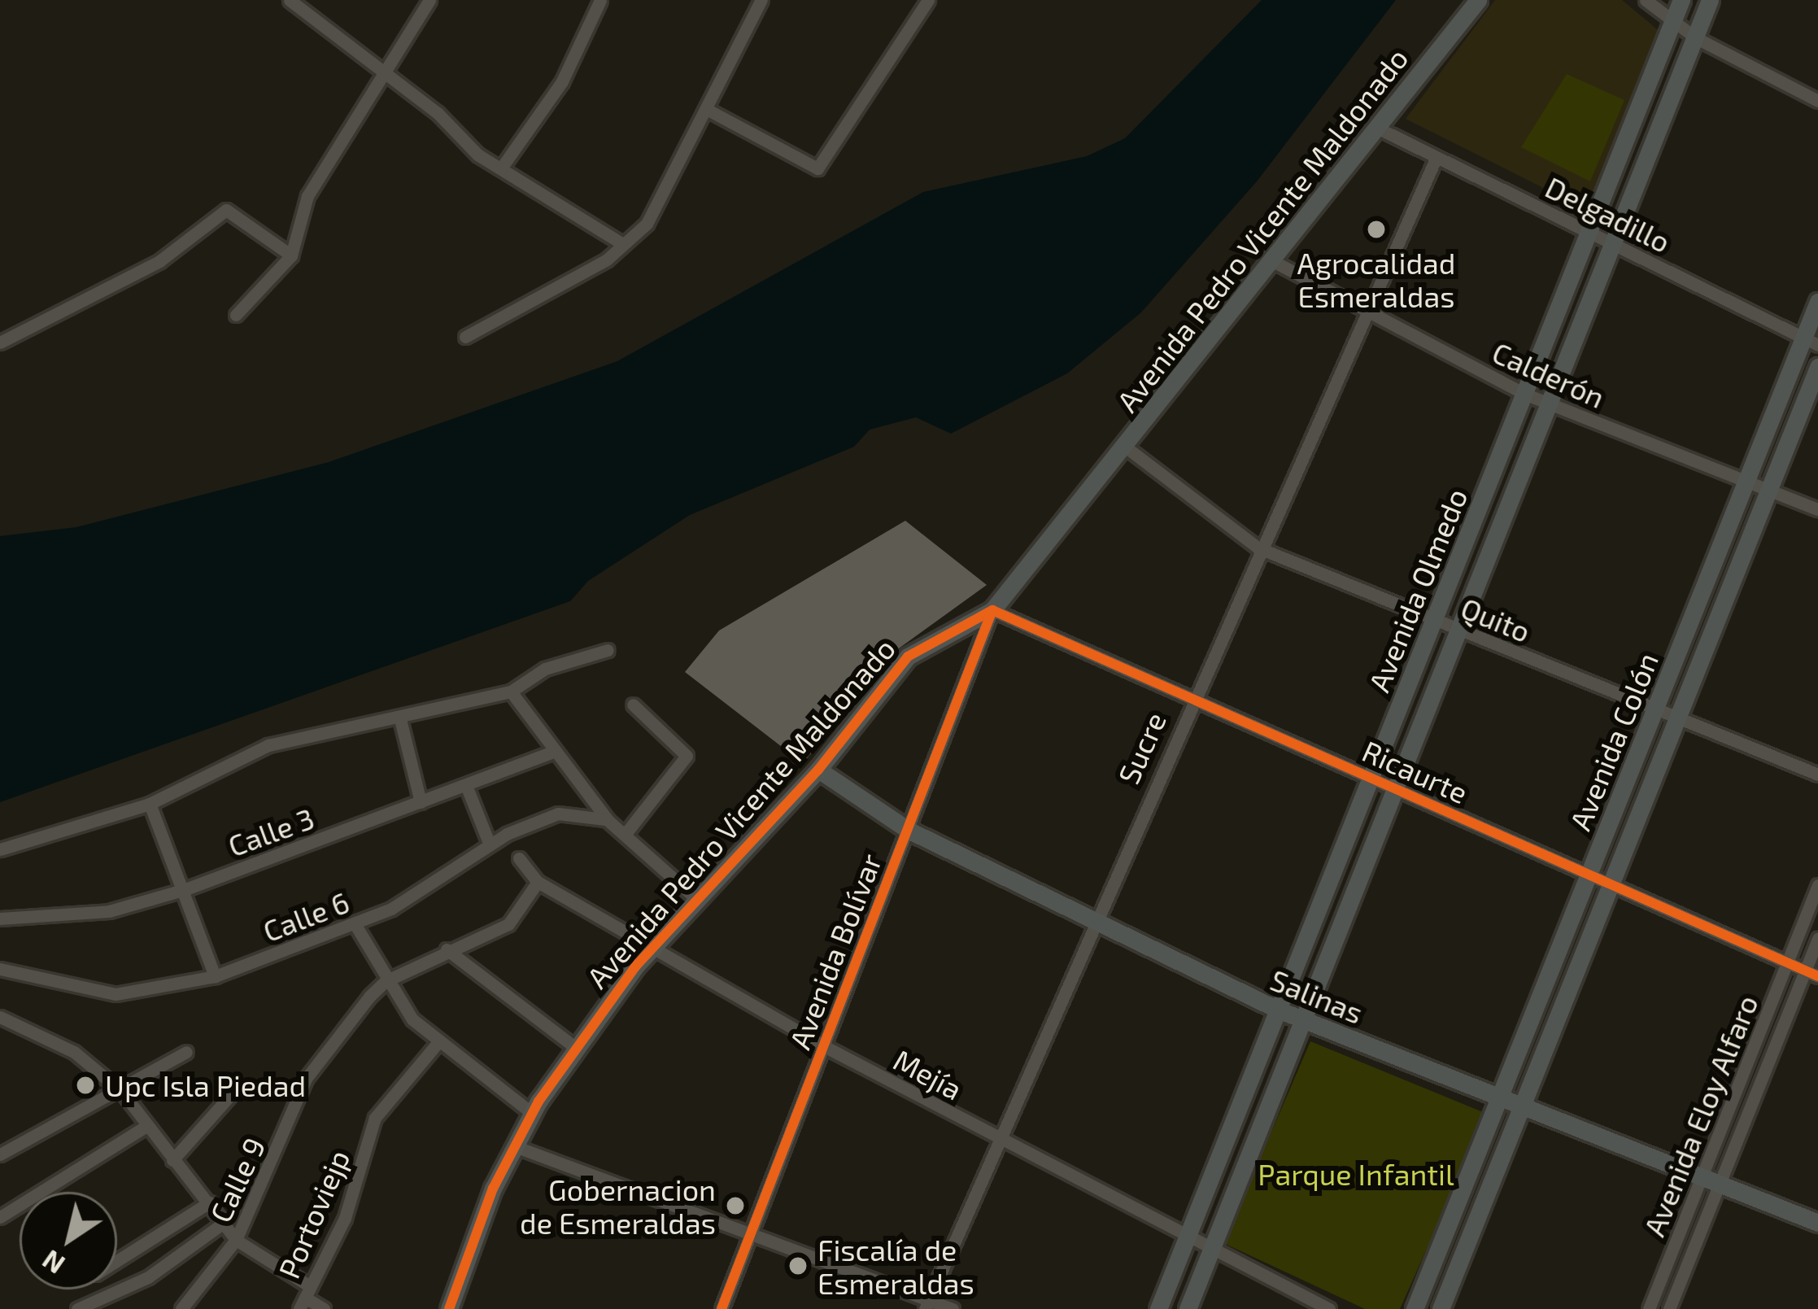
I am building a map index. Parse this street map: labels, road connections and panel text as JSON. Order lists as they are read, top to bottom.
{
  "streets": {
    "street": [
      "Delgadillo",
      "Avenida Pedro Vicente Maldonado",
      "Calderón",
      "Avenida Olmedo",
      "Quito",
      "Avenida Colón",
      "Sucre",
      "Ricaurte",
      "Calle 3",
      "Calle 6",
      "Avenida Bolívar",
      "Salinas",
      "Mejía",
      "Avenida Eloy Alfaro",
      "Calle 9",
      "Portoviejp"
    ]
  },
  "crossings": [
    ["Delgadillo", "Avenida Pedro Vicente Maldonado"],
    ["Delgadillo", "Avenida Olmedo"],
    ["Delgadillo", "Avenida Colón"],
    ["Delgadillo", "Sucre"],
    ["Avenida Pedro Vicente Maldonado", "Calderón"],
    ["Avenida Pedro Vicente Maldonado", "Quito"],
    ["Avenida Pedro Vicente Maldonado", "Ricaurte"],
    ["Avenida Pedro Vicente Maldonado", "Avenida Bolívar"],
    ["Avenida Pedro Vicente Maldonado", "Salinas"],
    ["Avenida Pedro Vicente Maldonado", "Mejía"],
    ["Calderón", "Avenida Olmedo"],
    ["Calderón", "Avenida Colón"],
    ["Calderón", "Sucre"],
    ["Avenida Olmedo", "Quito"],
    ["Avenida Olmedo", "Ricaurte"],
    ["Avenida Olmedo", "Salinas"],
    ["Avenida Olmedo", "Mejía"],
    ["Quito", "Avenida Colón"],
    ["Quito", "Sucre"],
    ["Avenida Colón", "Ricaurte"],
    ["Avenida Colón", "Salinas"],
    ["Sucre", "Ricaurte"],
    ["Sucre", "Salinas"],
    ["Sucre", "Mejía"],
    ["Ricaurte", "Avenida Bolívar"],
    ["Ricaurte", "Avenida Eloy Alfaro"],
    ["Avenida Bolívar", "Salinas"],
    ["Avenida Bolívar", "Mejía"],
    ["Salinas", "Avenida Eloy Alfaro"],
    ["Mejía", "Calle 9"]
  ],
  "parks": ["Parque Infantil"],
  "places": [
    "Agrocalidad Esmeraldas",
    "Upc Isla Piedad",
    "Gobernacion de Esmeraldas",
    "Fiscalía de Esmeraldas"
  ],
  "north": "bottom left"
}
